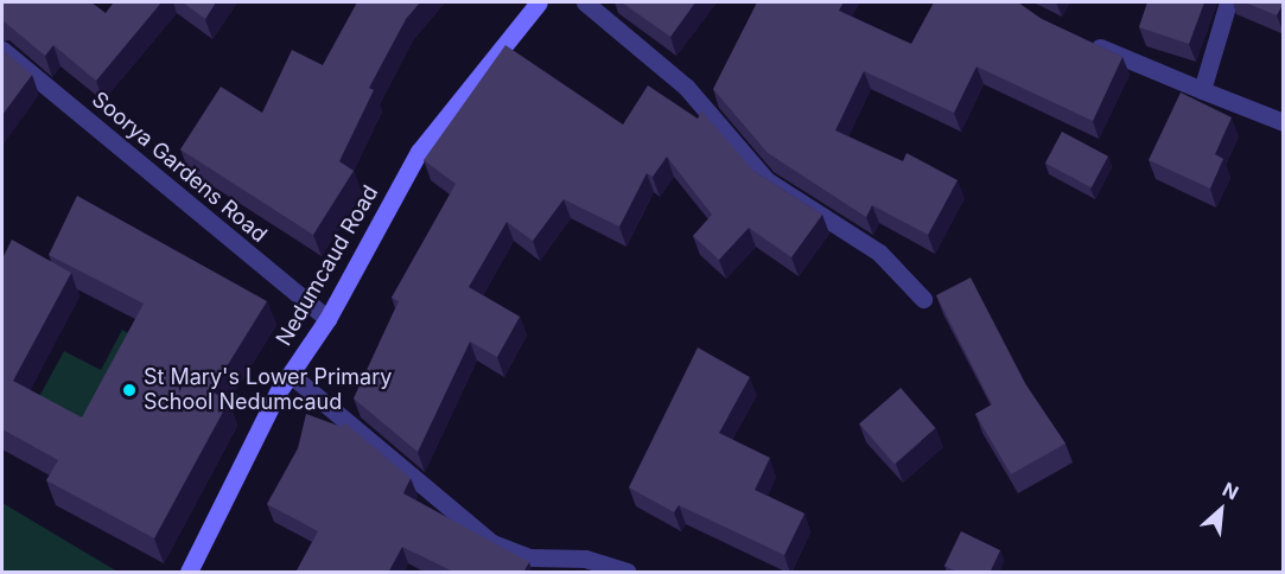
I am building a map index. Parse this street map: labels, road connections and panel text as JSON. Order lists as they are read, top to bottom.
{
  "streets": {
    "main road": ["Nedumcaud Road"],
    "street": ["Soorya Gardens Road"]
  },
  "crossings": [
    ["Soorya Gardens Road", "Nedumcaud Road"]
  ],
  "places": ["St Mary's Lower Primary School Nedumcaud"],
  "north": "top right"
}
